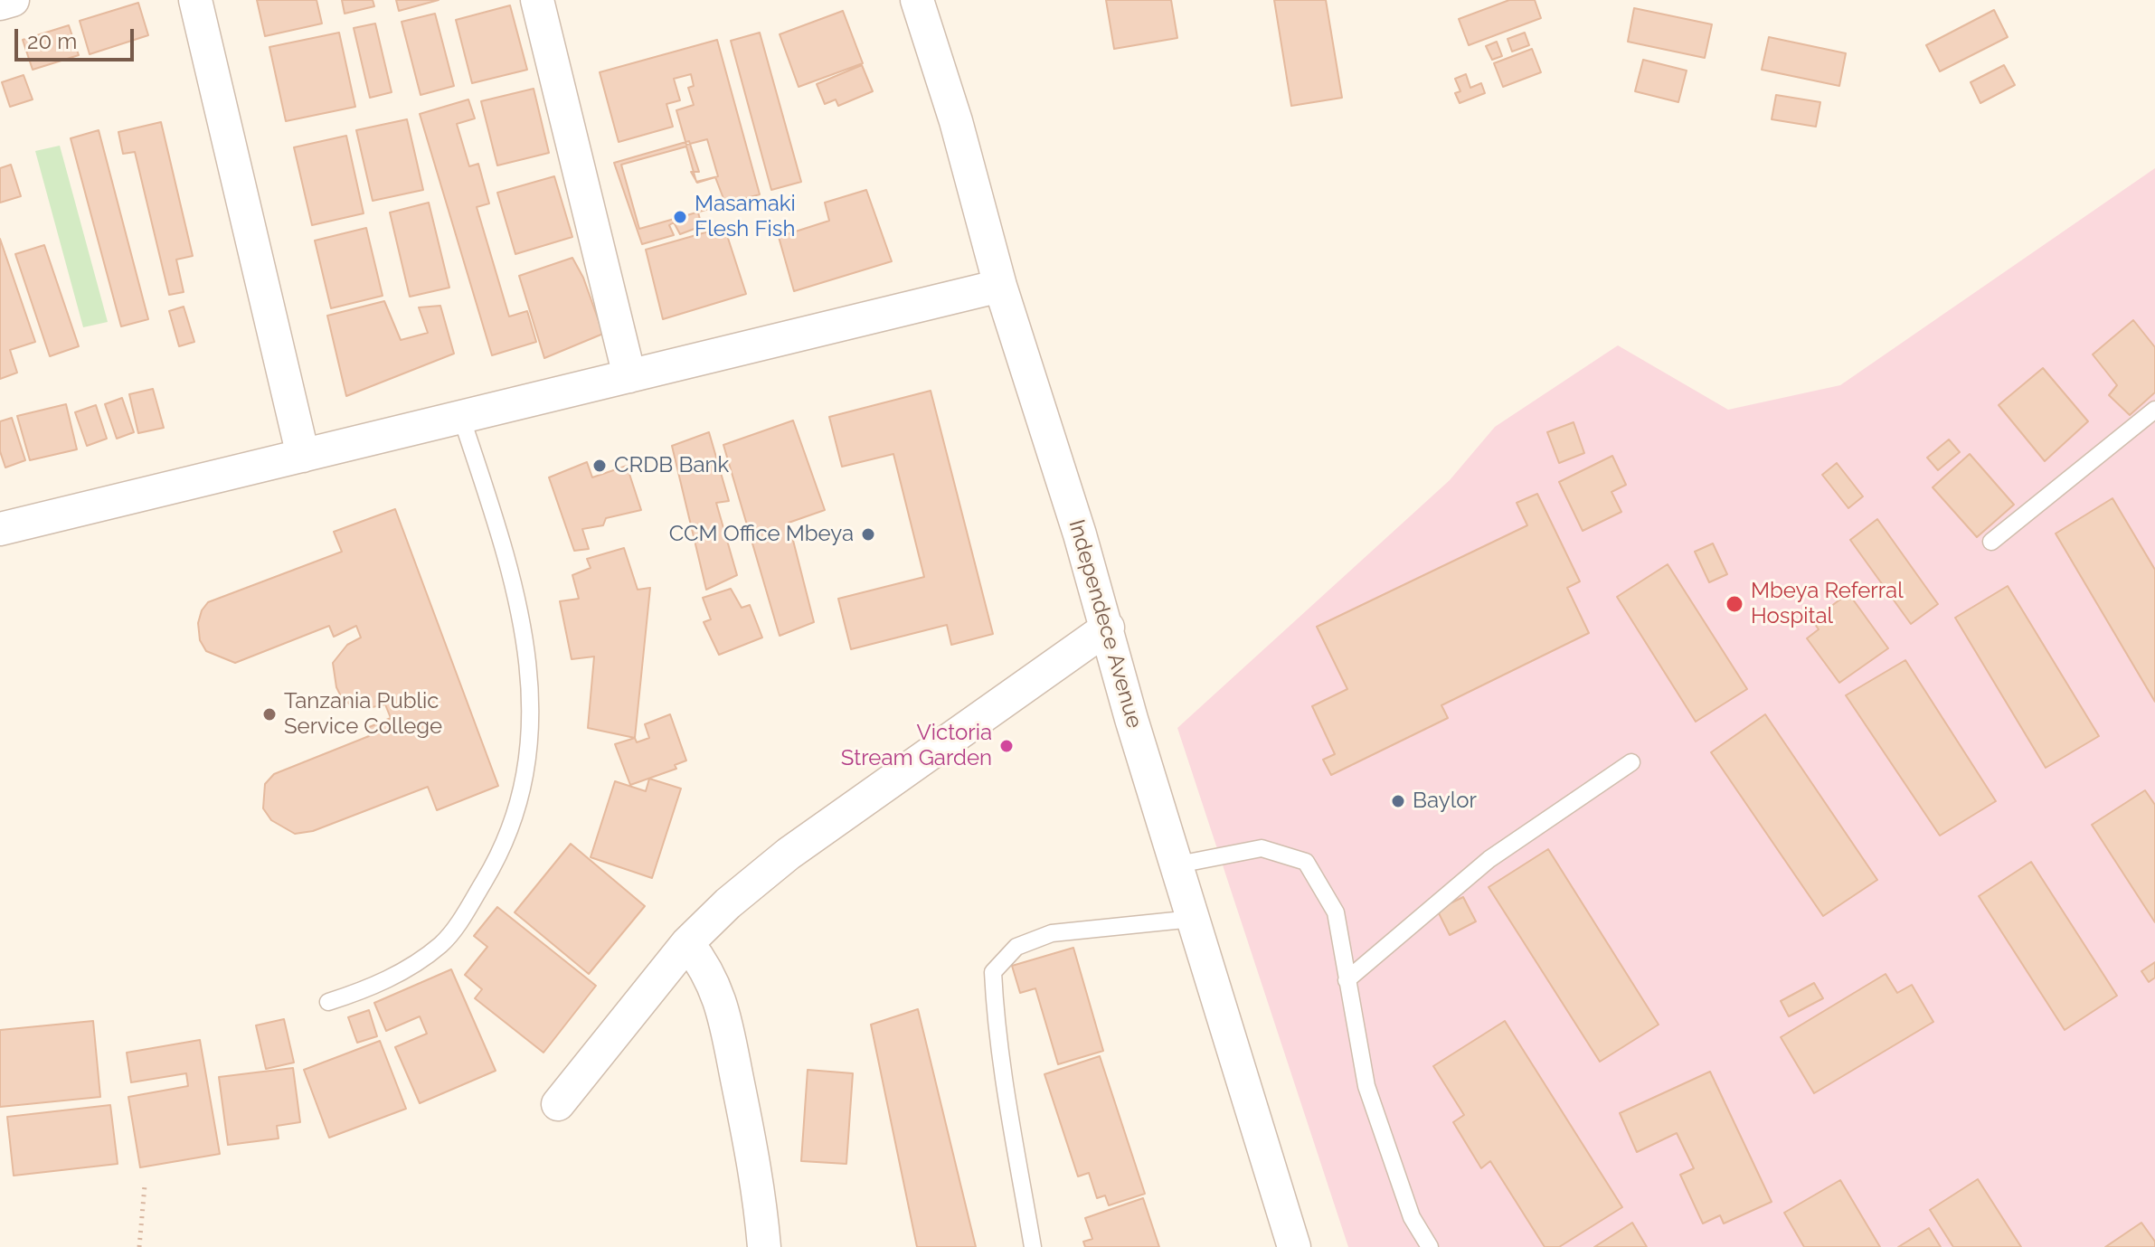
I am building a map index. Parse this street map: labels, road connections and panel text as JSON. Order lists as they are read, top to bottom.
{
  "streets": {
    "street": ["Independece Avenue"]
  },
  "places": [
    "Masamaki Flesh Fish",
    "CRDB Bank",
    "CCM Office Mbeya",
    "Mbeya Referral Hospital",
    "Tanzania Public Service College",
    "Victoria Stream Garden",
    "Baylor"
  ],
  "scale_bar": "20 m"
}
